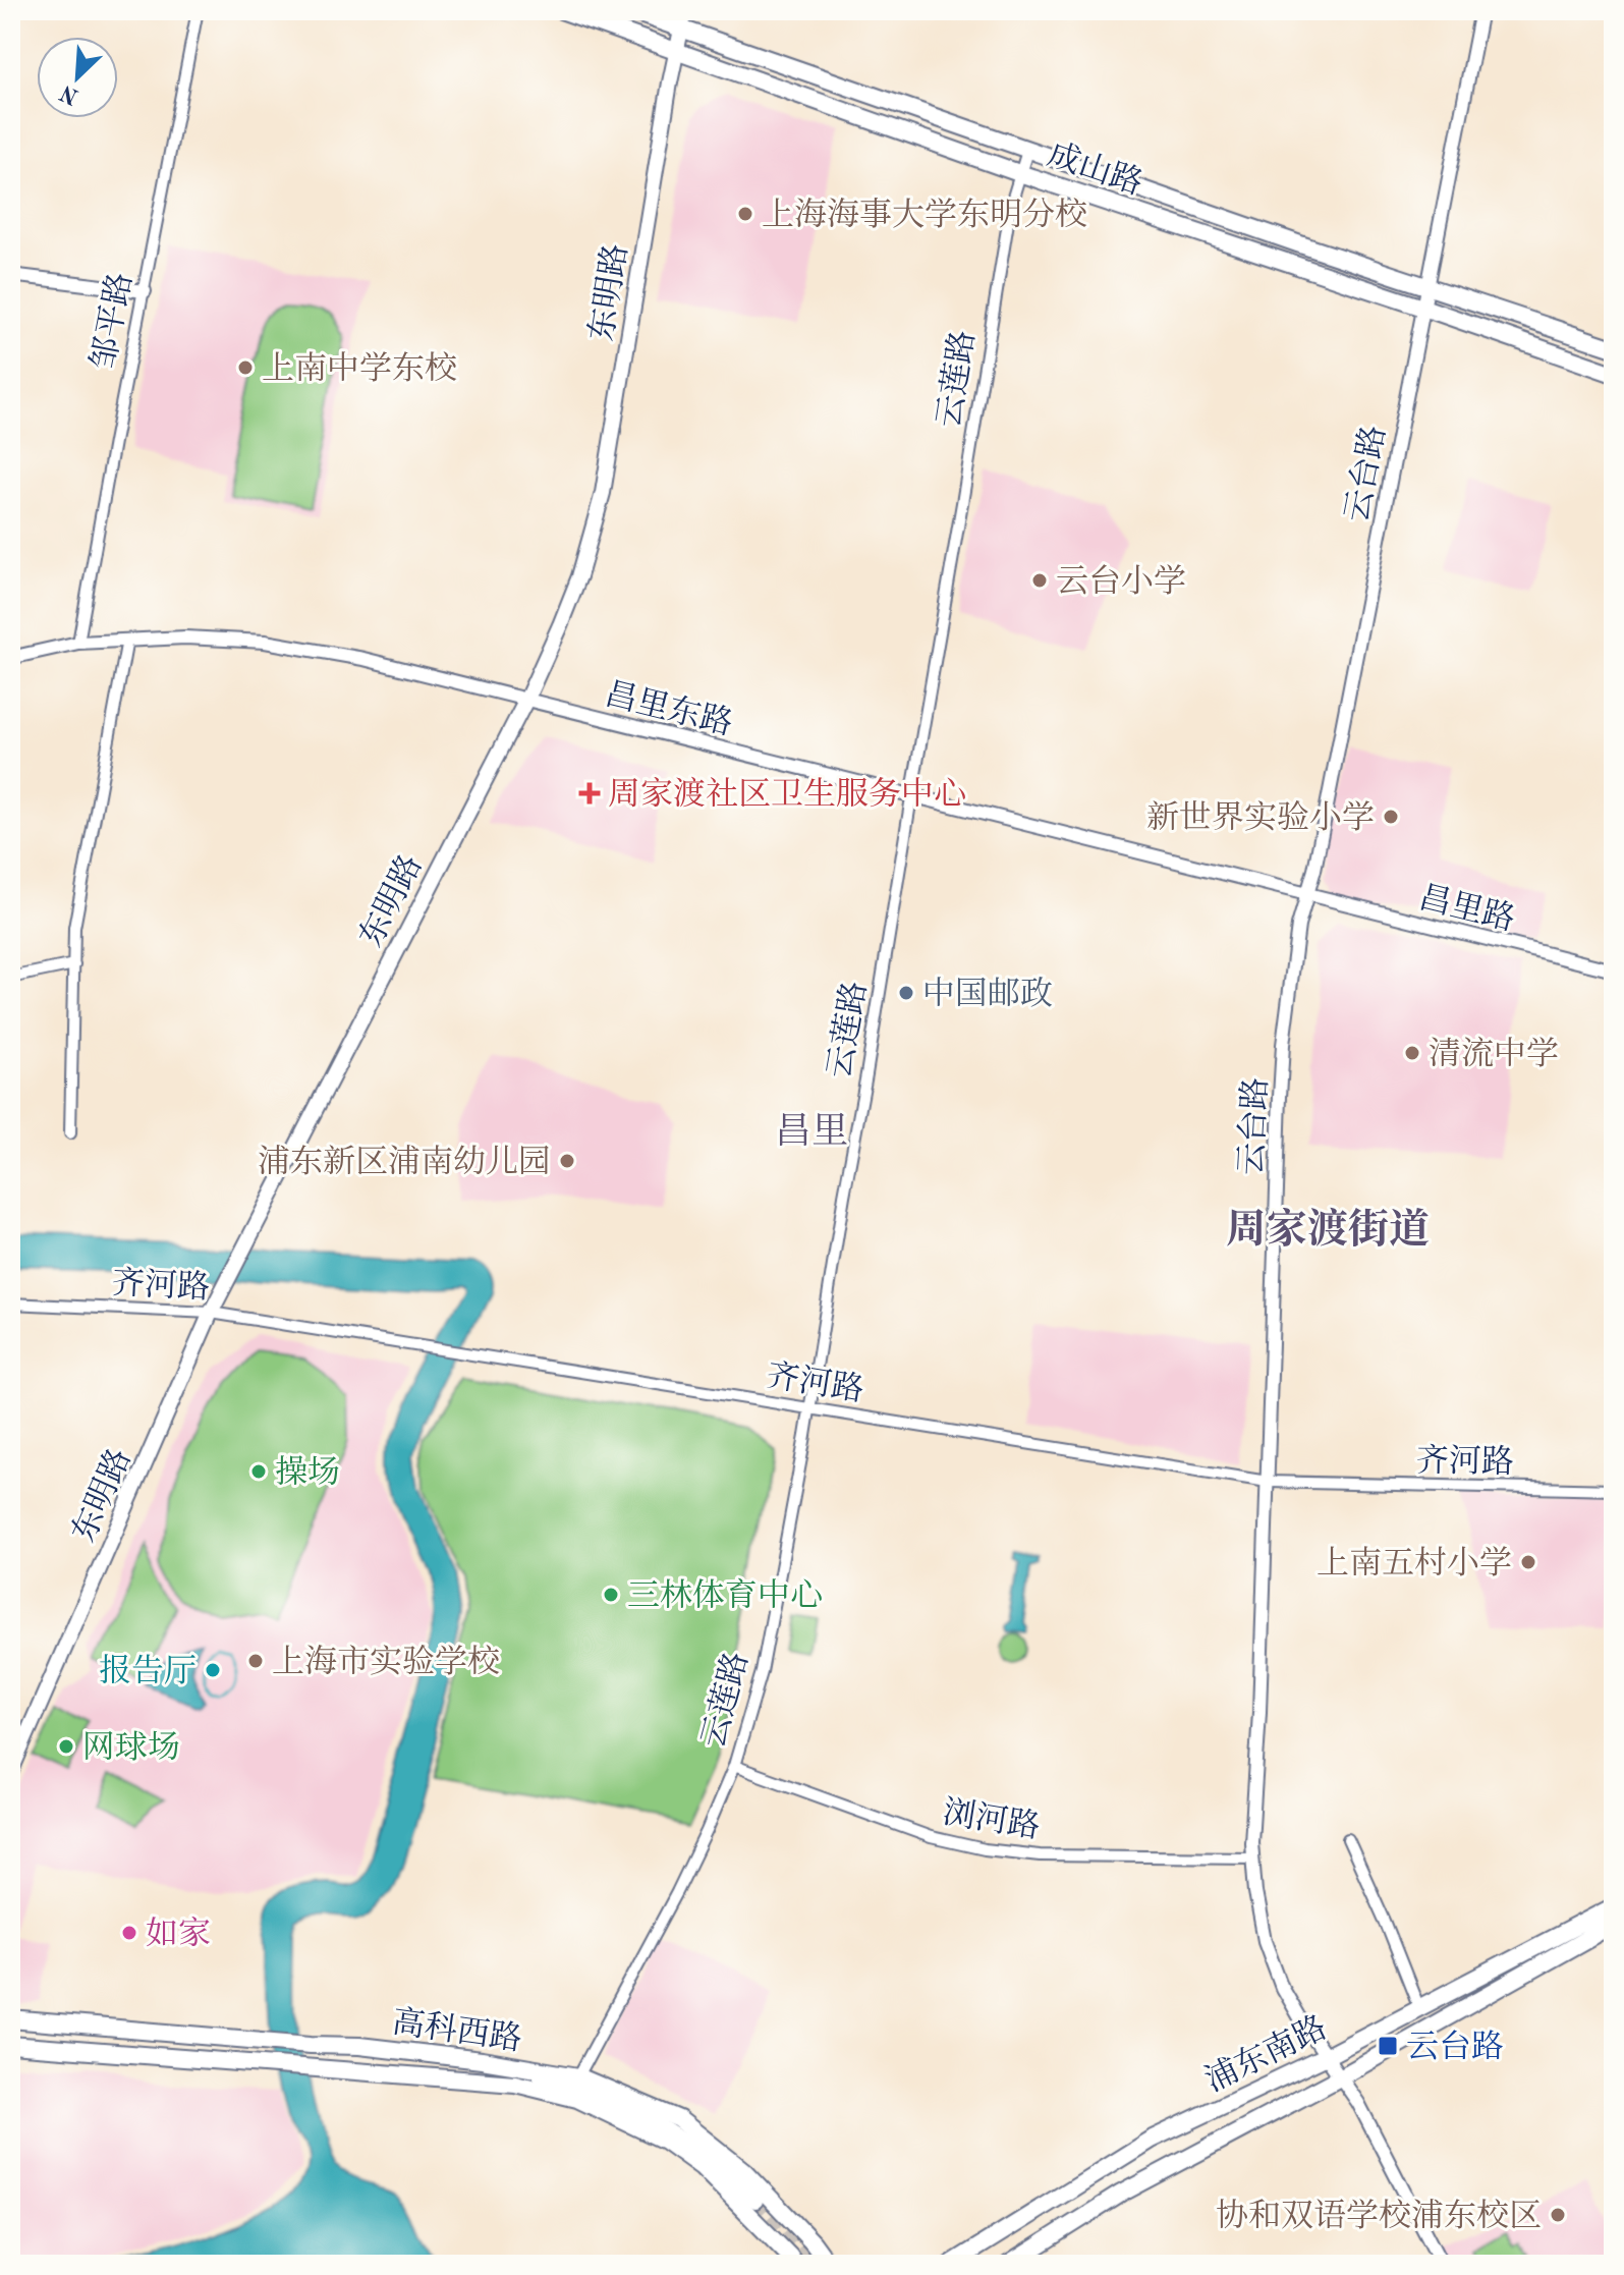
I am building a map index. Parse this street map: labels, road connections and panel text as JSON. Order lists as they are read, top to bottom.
{
  "streets": {
    "main road": [
      "成山路",
      "东明路",
      "高科西路",
      "浦东南路"
    ],
    "street": [
      "邹平路",
      "云莲路",
      "云台路",
      "昌里东路",
      "昌里路",
      "齐河路",
      "浏河路"
    ]
  },
  "crossings": [
    ["成山路", "东明路"],
    ["成山路", "云莲路"],
    ["成山路", "云台路"],
    ["东明路", "昌里东路"],
    ["东明路", "齐河路"],
    ["邹平路", "昌里东路"],
    ["云莲路", "昌里东路"],
    ["云莲路", "齐河路"],
    ["云莲路", "浏河路"],
    ["云莲路", "高科西路"],
    ["云台路", "昌里东路"],
    ["云台路", "昌里路"],
    ["云台路", "齐河路"],
    ["云台路", "浏河路"],
    ["云台路", "浦东南路"],
    ["昌里东路", "昌里路"]
  ],
  "districts": ["昌里", "周家渡街道"],
  "places": {
    "other": [
      "上海海事大学东明分校",
      "上南中学东校",
      "云台小学",
      "新世界实验小学",
      "中国邮政",
      "清流中学",
      "浦东新区浦南幼儿园",
      "操场",
      "上南五村小学",
      "三林体育中心",
      "上海市实验学校",
      "报告厅",
      "网球场",
      "如家",
      "协和双语学校浦东校区"
    ],
    "health": ["周家渡社区卫生服务中心"],
    "transit": ["云台路"]
  },
  "north": "bottom left"
}
